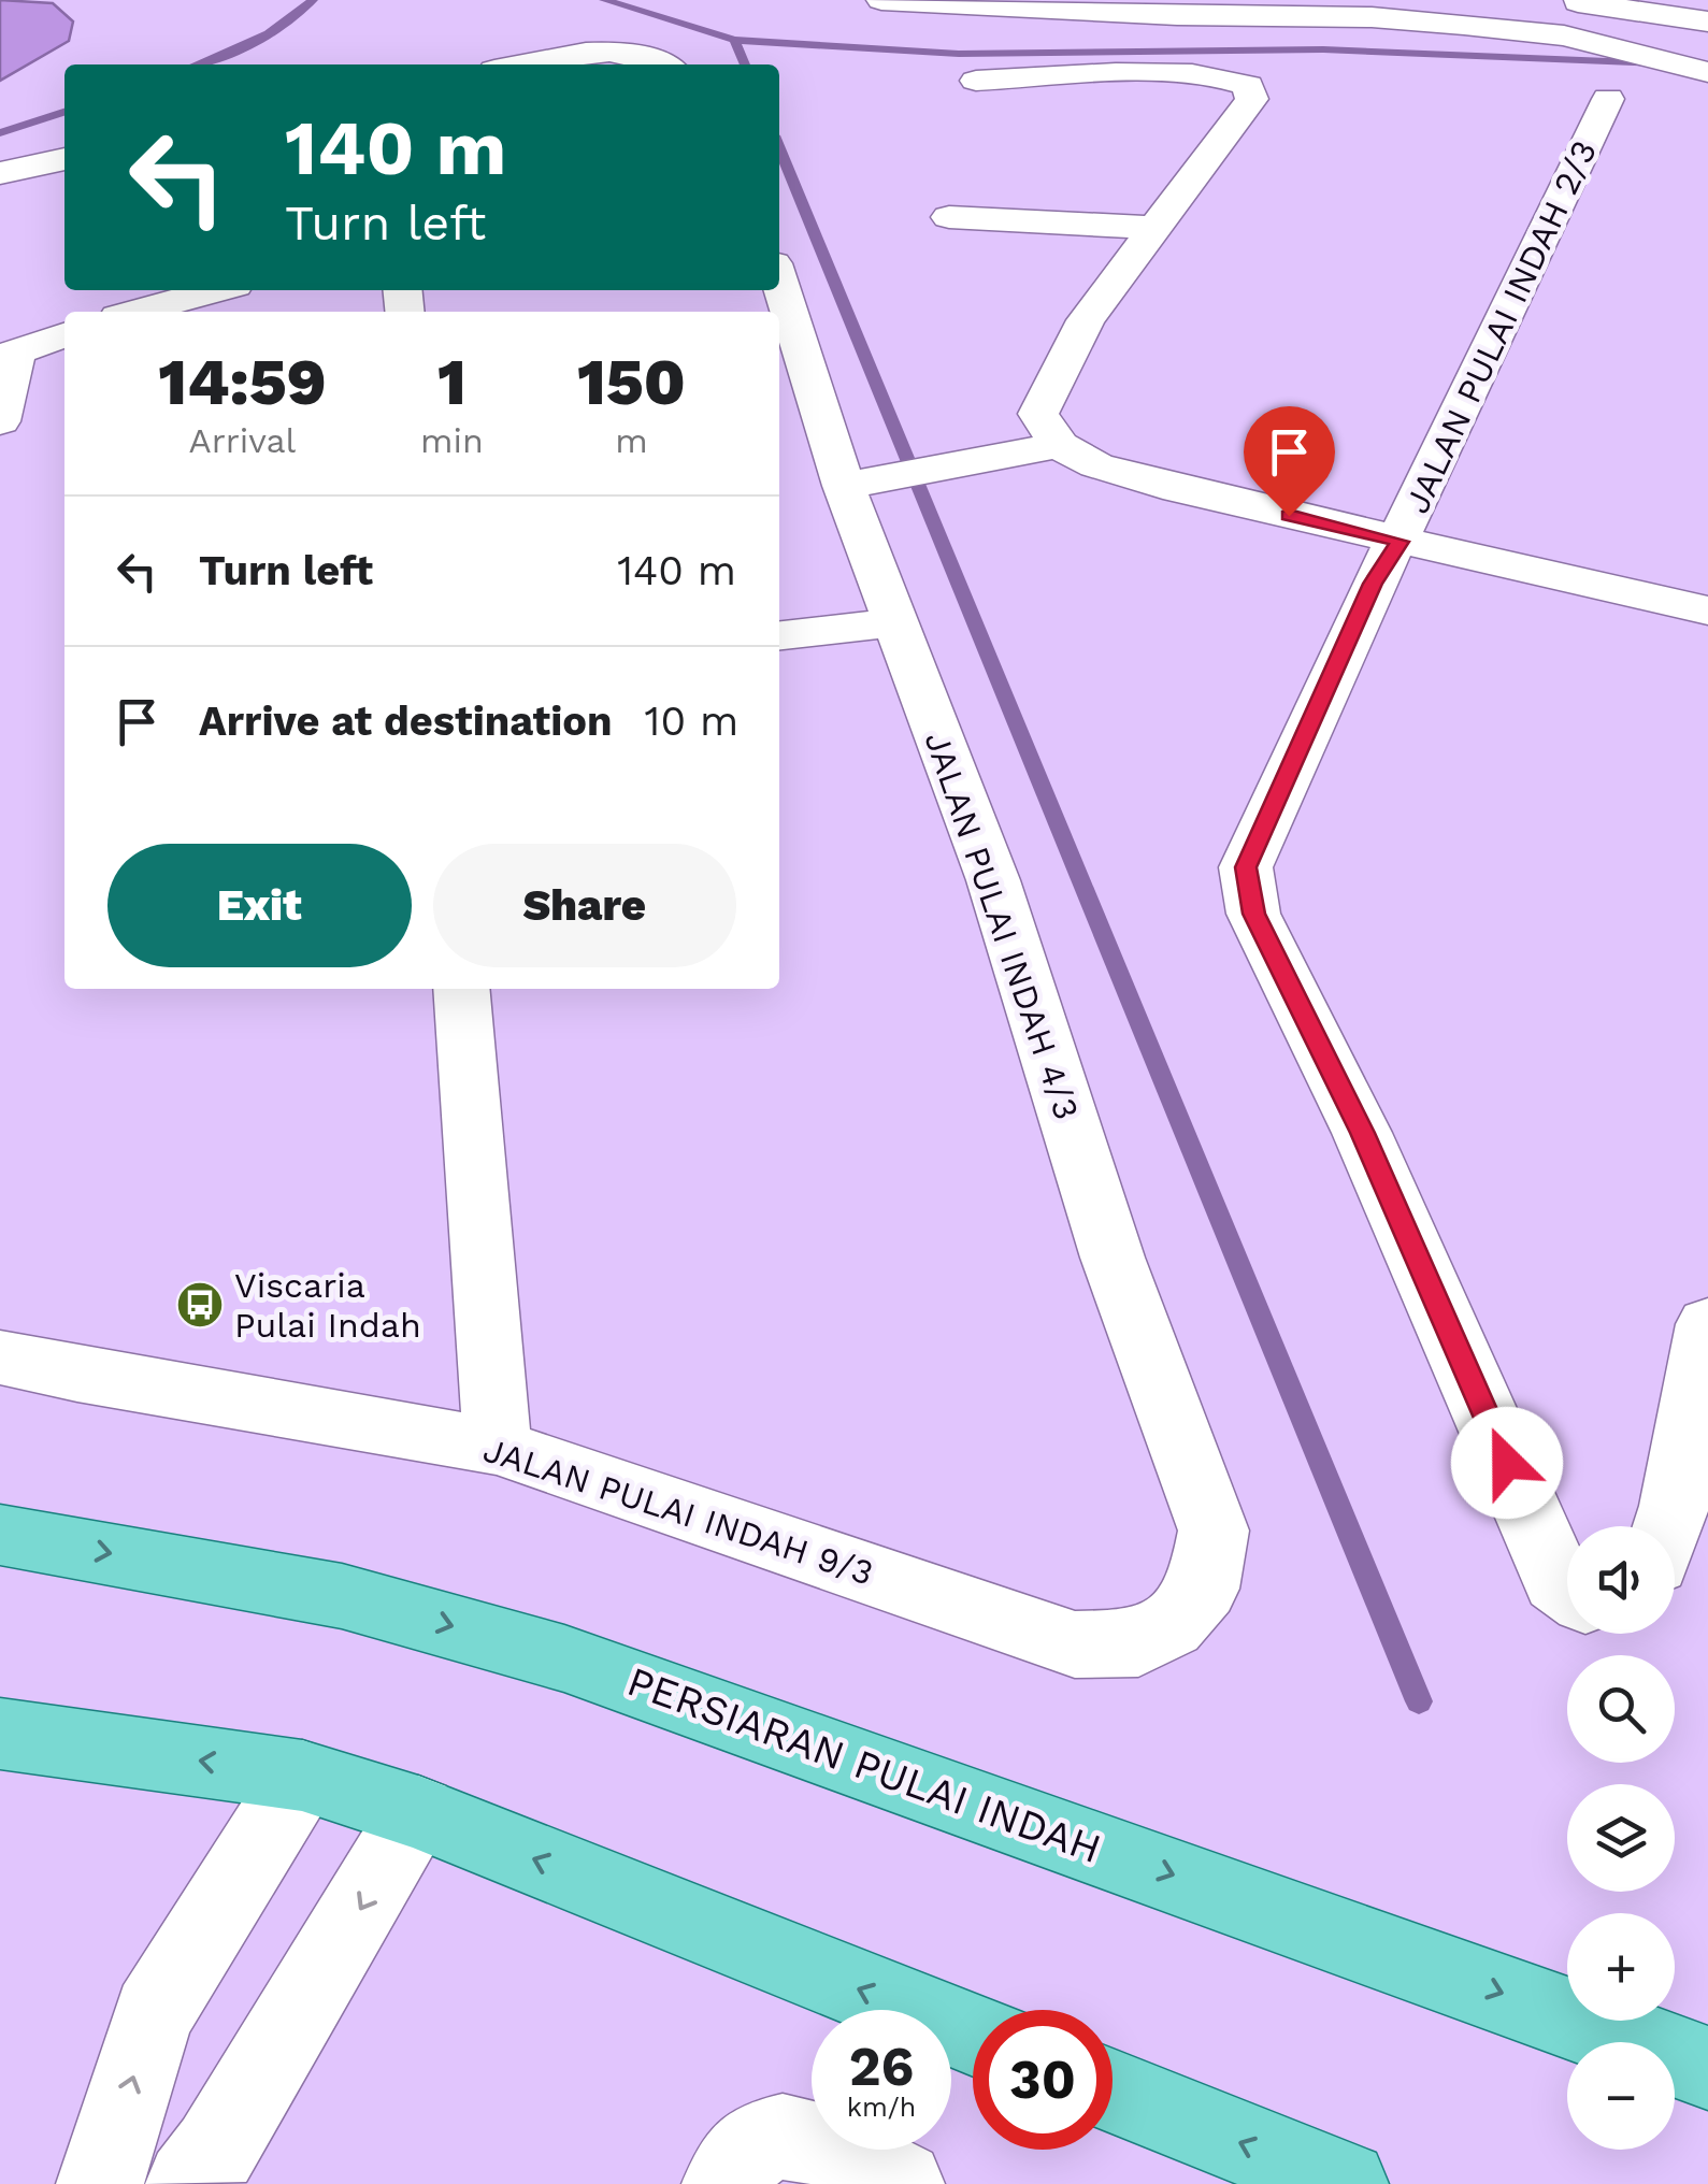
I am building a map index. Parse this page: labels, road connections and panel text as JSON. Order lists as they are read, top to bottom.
{
  "streets": {
    "main road": ["PERSIARAN PULAI INDAH"],
    "street": ["JALAN PULAI INDAH 2/3", "JALAN PULAI INDAH 4/3", "JALAN PULAI INDAH 9/3"]
  },
  "crossings": [
    ["JALAN PULAI INDAH 4/3", "JALAN PULAI INDAH 9/3"]
  ],
  "places": {
    "bus stop": ["Viscaria Pulai Indah"]
  },
  "page": {
    "turn": ["140 m", "Turn left"],
    "eta": [
      "14:59",
      "Arrival",
      "1",
      "min",
      "150",
      "m"
    ],
    "list": [
      {
        "name": "Turn left",
        "value": "140 m"
      },
      {
        "name": "Arrive at destination",
        "value": "10 m"
      }
    ],
    "buttons": ["Exit", "Share"],
    "map_buttons": ["+", "−"],
    "speed": "26 km/h",
    "limit": "30"
  }
}
